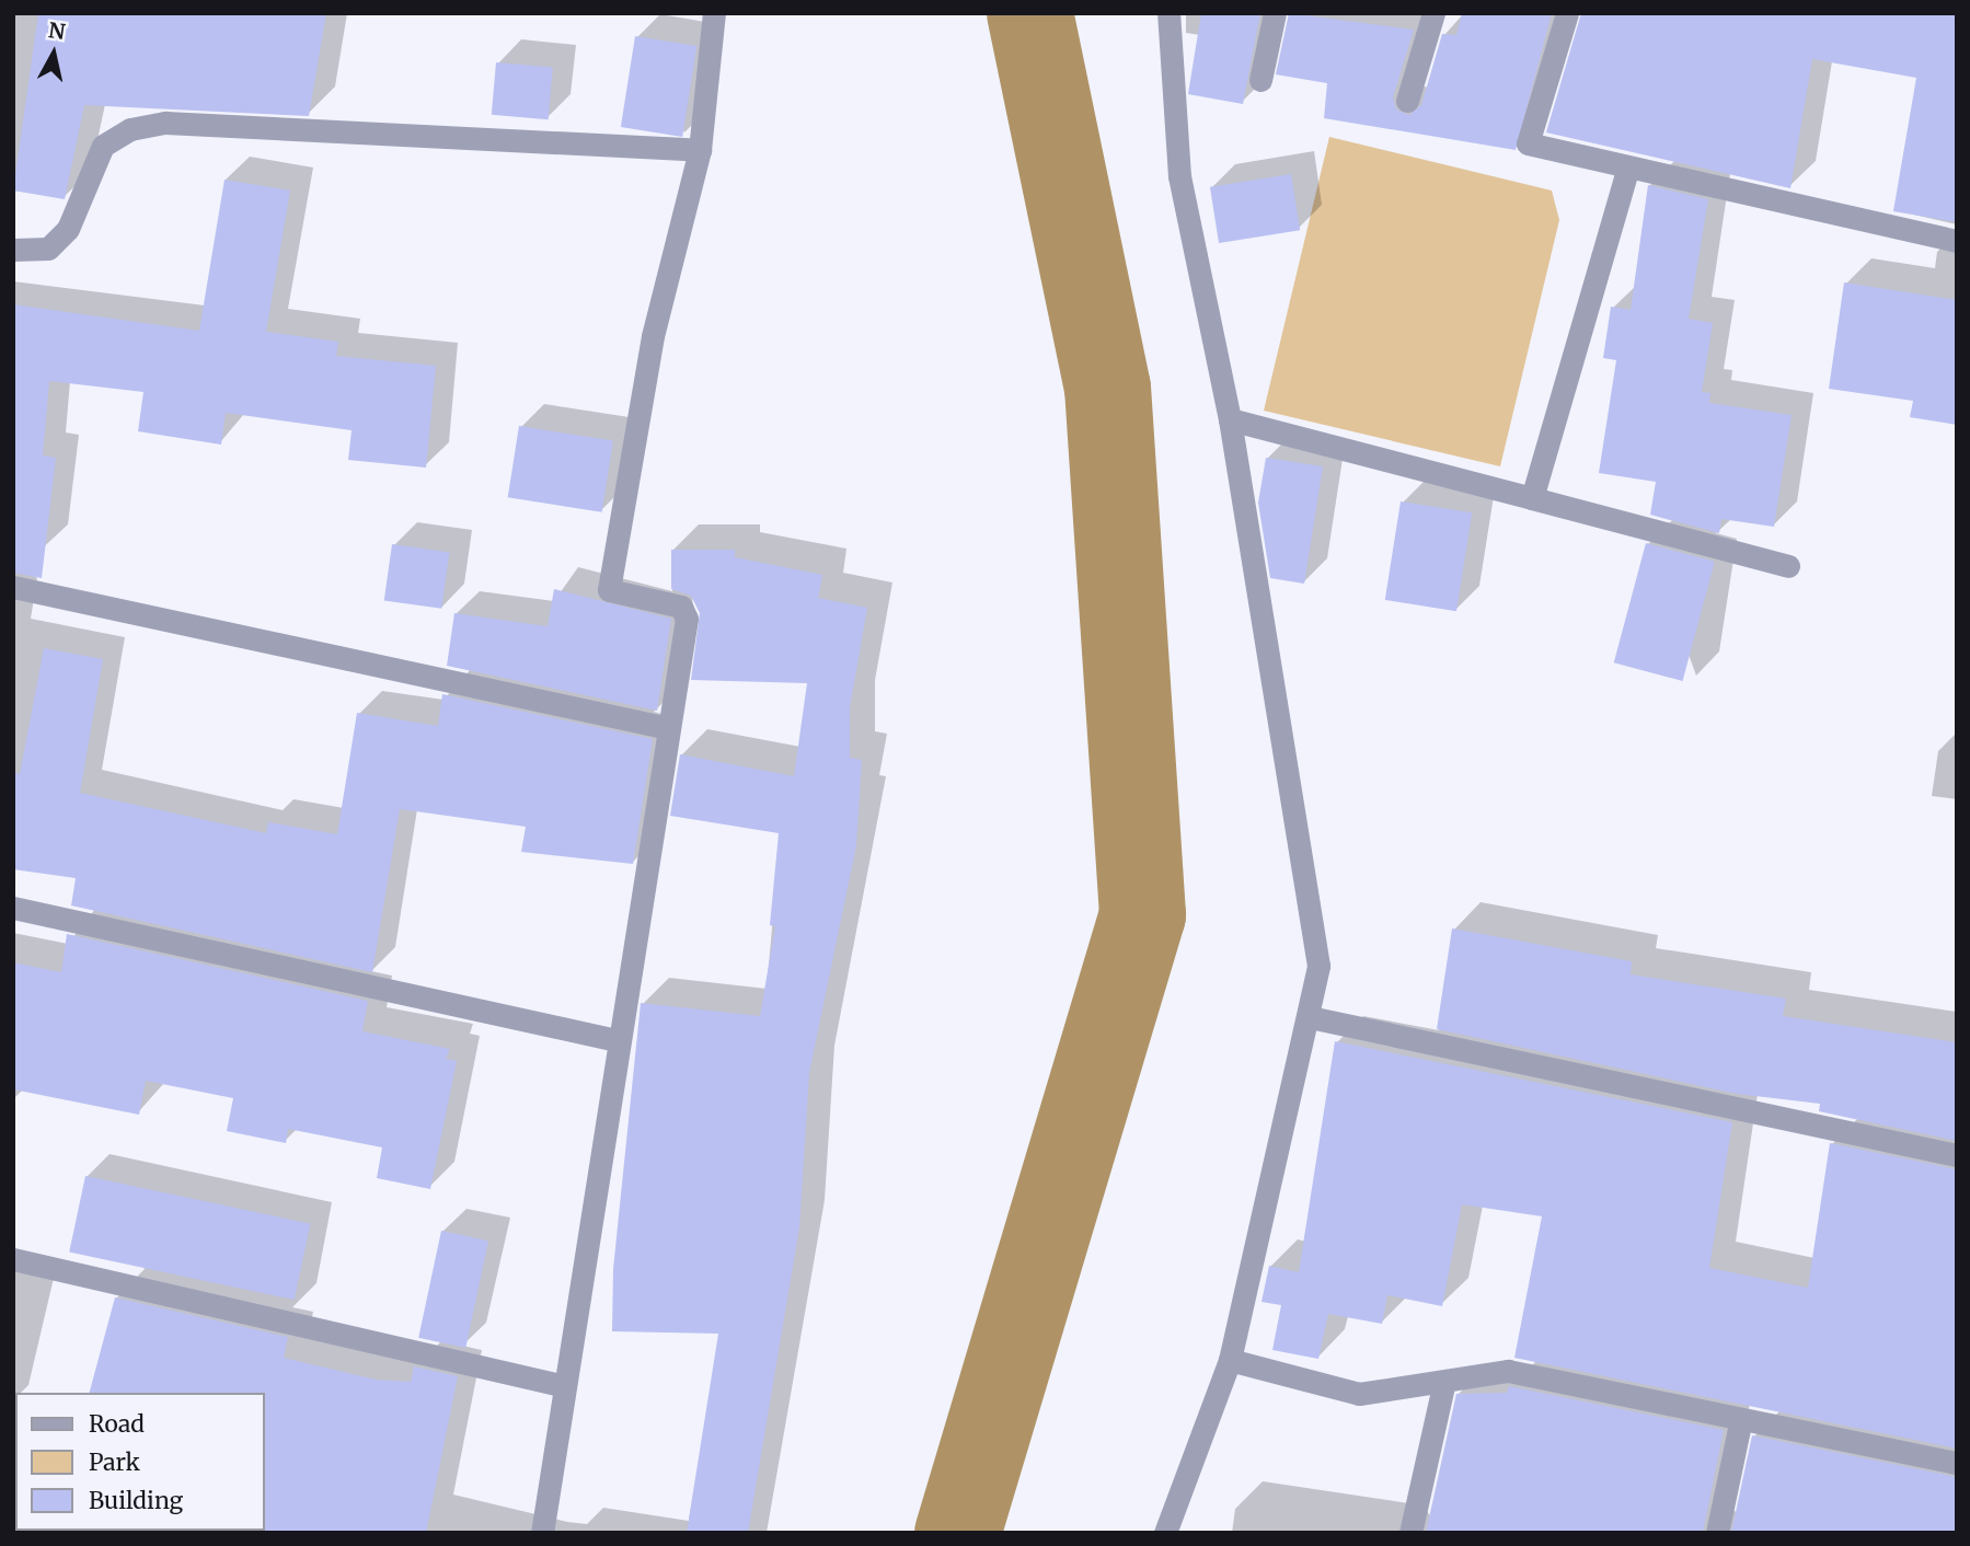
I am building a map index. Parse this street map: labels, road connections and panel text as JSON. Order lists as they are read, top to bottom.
{
  "legend": ["Road", "Park", "Building"],
  "north": "top"
}
